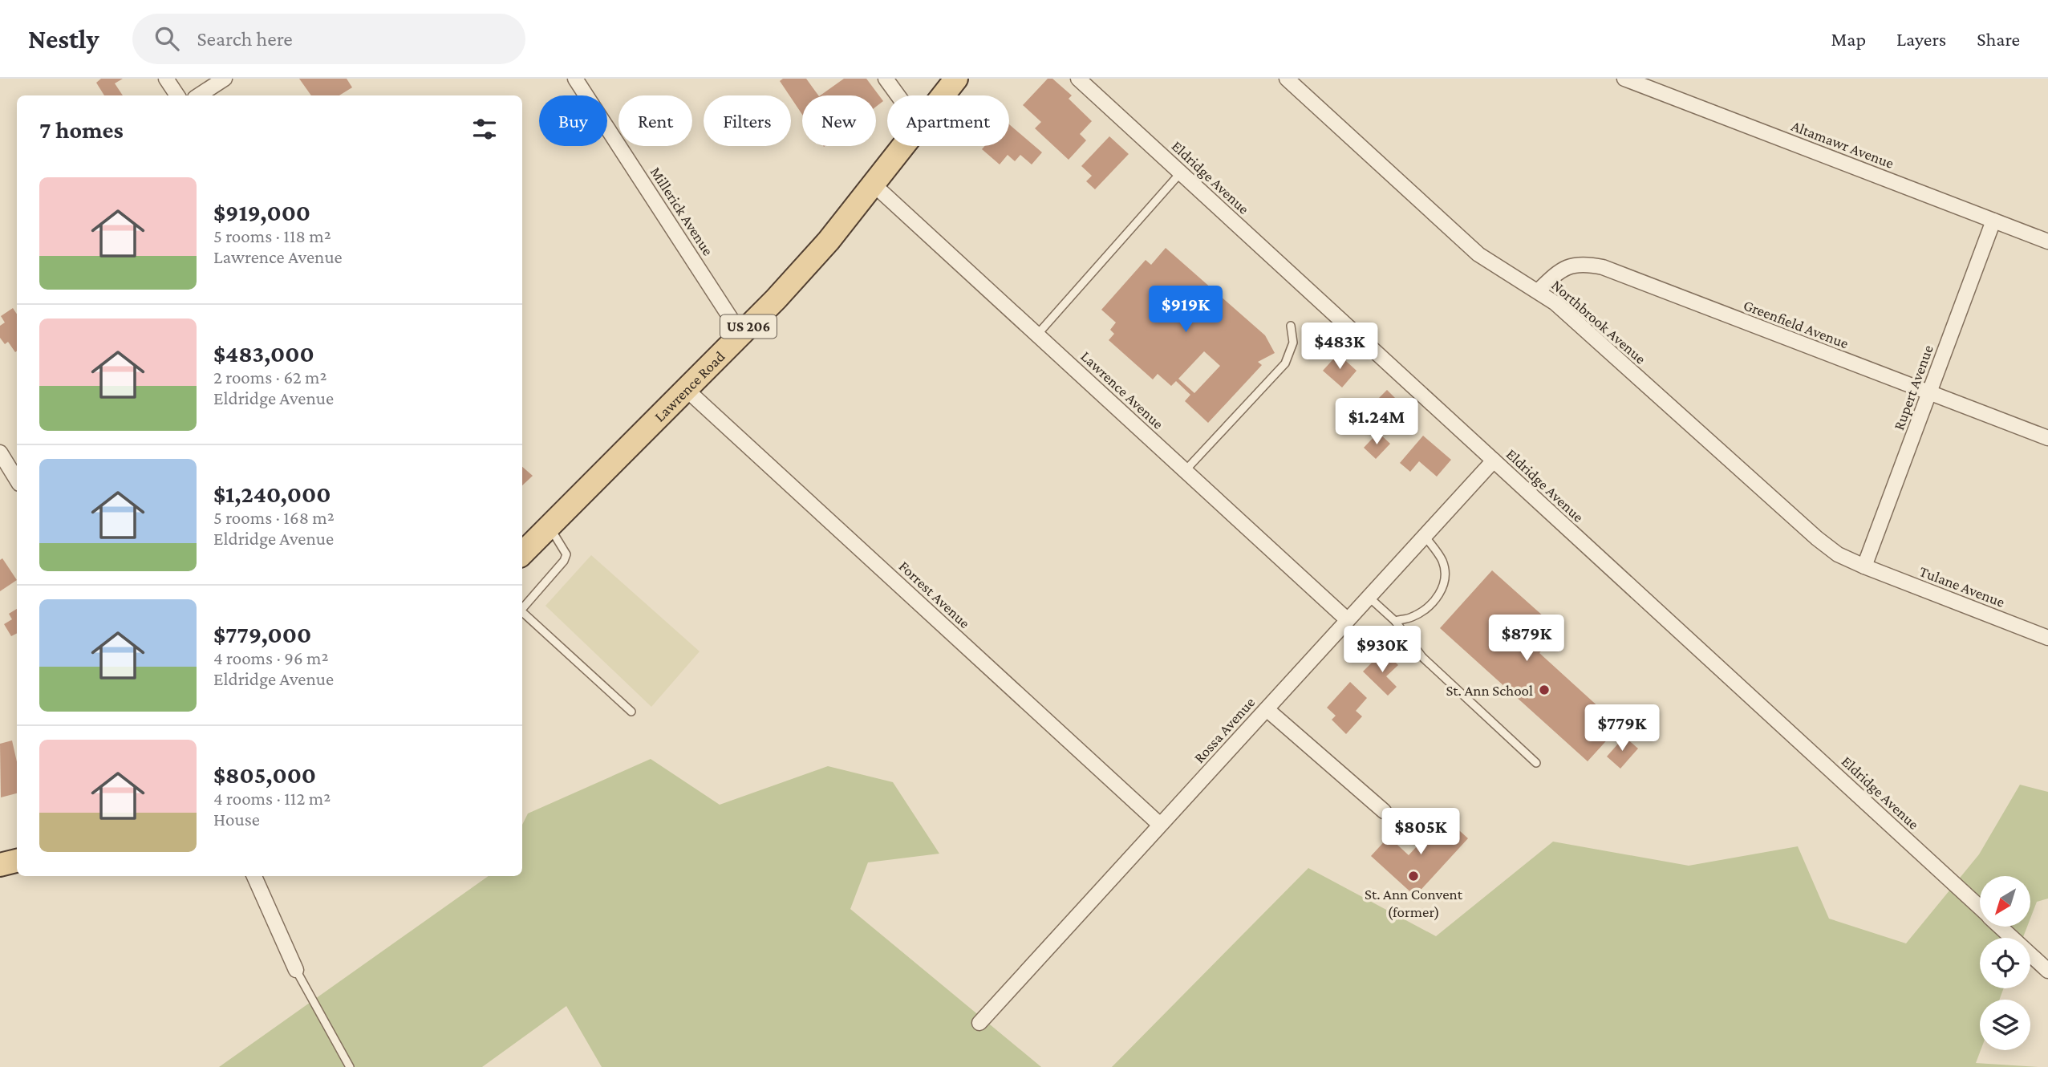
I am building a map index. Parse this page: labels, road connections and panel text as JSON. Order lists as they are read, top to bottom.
{
  "streets": {
    "main road": ["US 206", "Lawrence Road"],
    "street": [
      "Altamawr Avenue",
      "Eldridge Avenue",
      "Millerick Avenue",
      "Northbrook Avenue",
      "Greenfield Avenue",
      "Rupert Avenue",
      "Lawrence Avenue",
      "Tulane Avenue",
      "Forrest Avenue",
      "Rossa Avenue"
    ]
  },
  "crossings": [
    ["Altamawr Avenue", "Rupert Avenue"],
    ["Eldridge Avenue", "Rossa Avenue"],
    ["Millerick Avenue", "Lawrence Road"],
    ["Northbrook Avenue", "Greenfield Avenue"],
    ["Northbrook Avenue", "Rupert Avenue"],
    ["Northbrook Avenue", "Tulane Avenue"],
    ["Greenfield Avenue", "Rupert Avenue"],
    ["Lawrence Road", "Lawrence Avenue"],
    ["Lawrence Road", "Forrest Avenue"],
    ["Rupert Avenue", "Tulane Avenue"],
    ["Lawrence Avenue", "Rossa Avenue"],
    ["Forrest Avenue", "Rossa Avenue"]
  ],
  "places": ["St. Ann School", "St. Ann Convent (former)"],
  "north": "bottom left",
  "page": {
    "header": "Nestly",
    "search": "Search here",
    "nav": ["Map", "Layers", "Share"],
    "chip": [
      "Buy",
      "Rent",
      "Filters",
      "New",
      "Apartment"
    ],
    "heading": "7 homes",
    "list": [
      {
        "name": "$919,000",
        "note": "5 rooms · 118 m² · Lawrence Avenue"
      },
      {
        "name": "$483,000",
        "note": "2 rooms · 62 m² · Eldridge Avenue"
      },
      {
        "name": "$1,240,000",
        "note": "5 rooms · 168 m² · Eldridge Avenue"
      },
      {
        "name": "$779,000",
        "note": "4 rooms · 96 m² · Eldridge Avenue"
      },
      {
        "name": "$805,000",
        "note": "4 rooms · 112 m² · House"
      }
    ],
    "price": [
      "$919K",
      "$483K",
      "$1.24M",
      "$879K",
      "$930K",
      "$779K",
      "$805K"
    ]
  }
}
